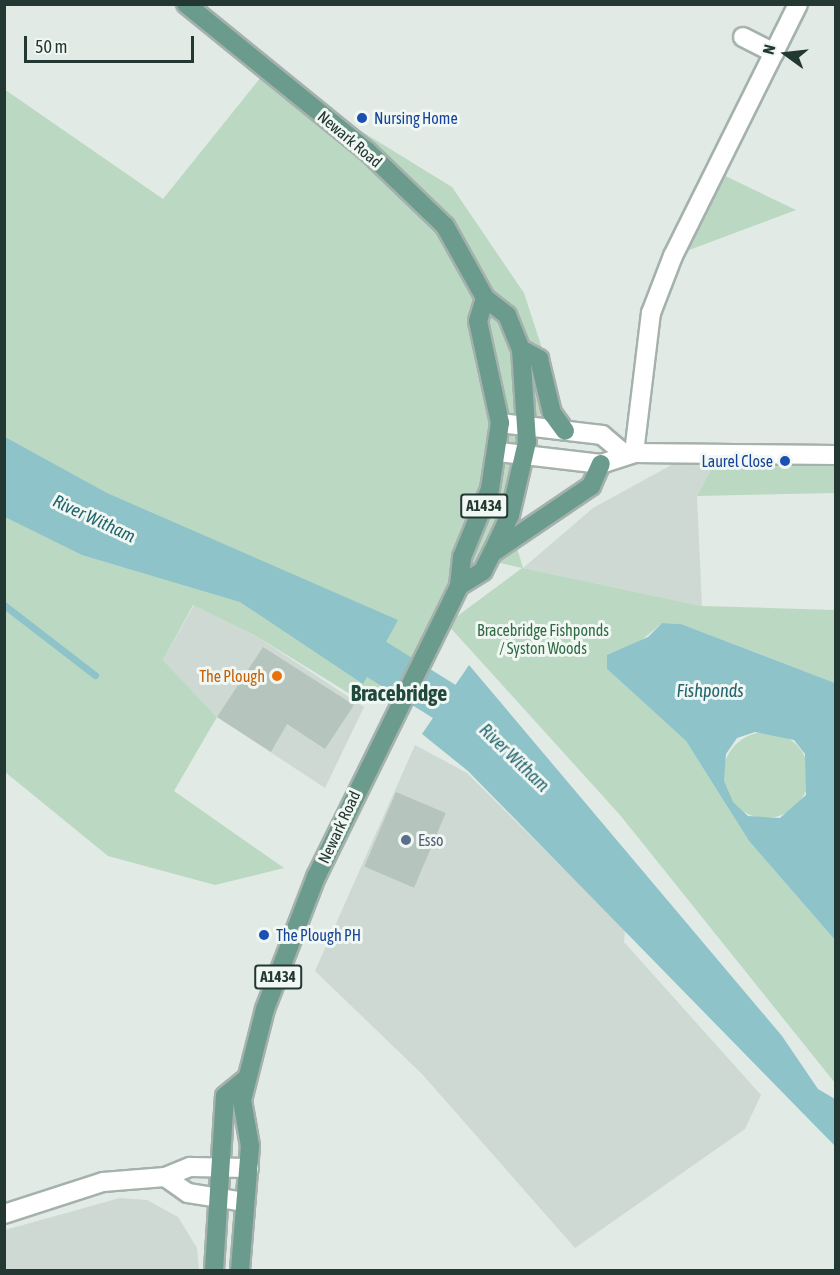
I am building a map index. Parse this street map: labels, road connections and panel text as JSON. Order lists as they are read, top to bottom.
{
  "streets": {
    "main road": ["Newark Road", "A1434"]
  },
  "districts": ["Bracebridge"],
  "water": ["River Witham", "Fishponds"],
  "parks": ["Bracebridge Fishponds / Syston Woods"],
  "places": [
    "Nursing Home",
    "Laurel Close",
    "The Plough",
    "Esso",
    "The Plough PH"
  ],
  "scale_bar": "50 m",
  "north": "left"
}
